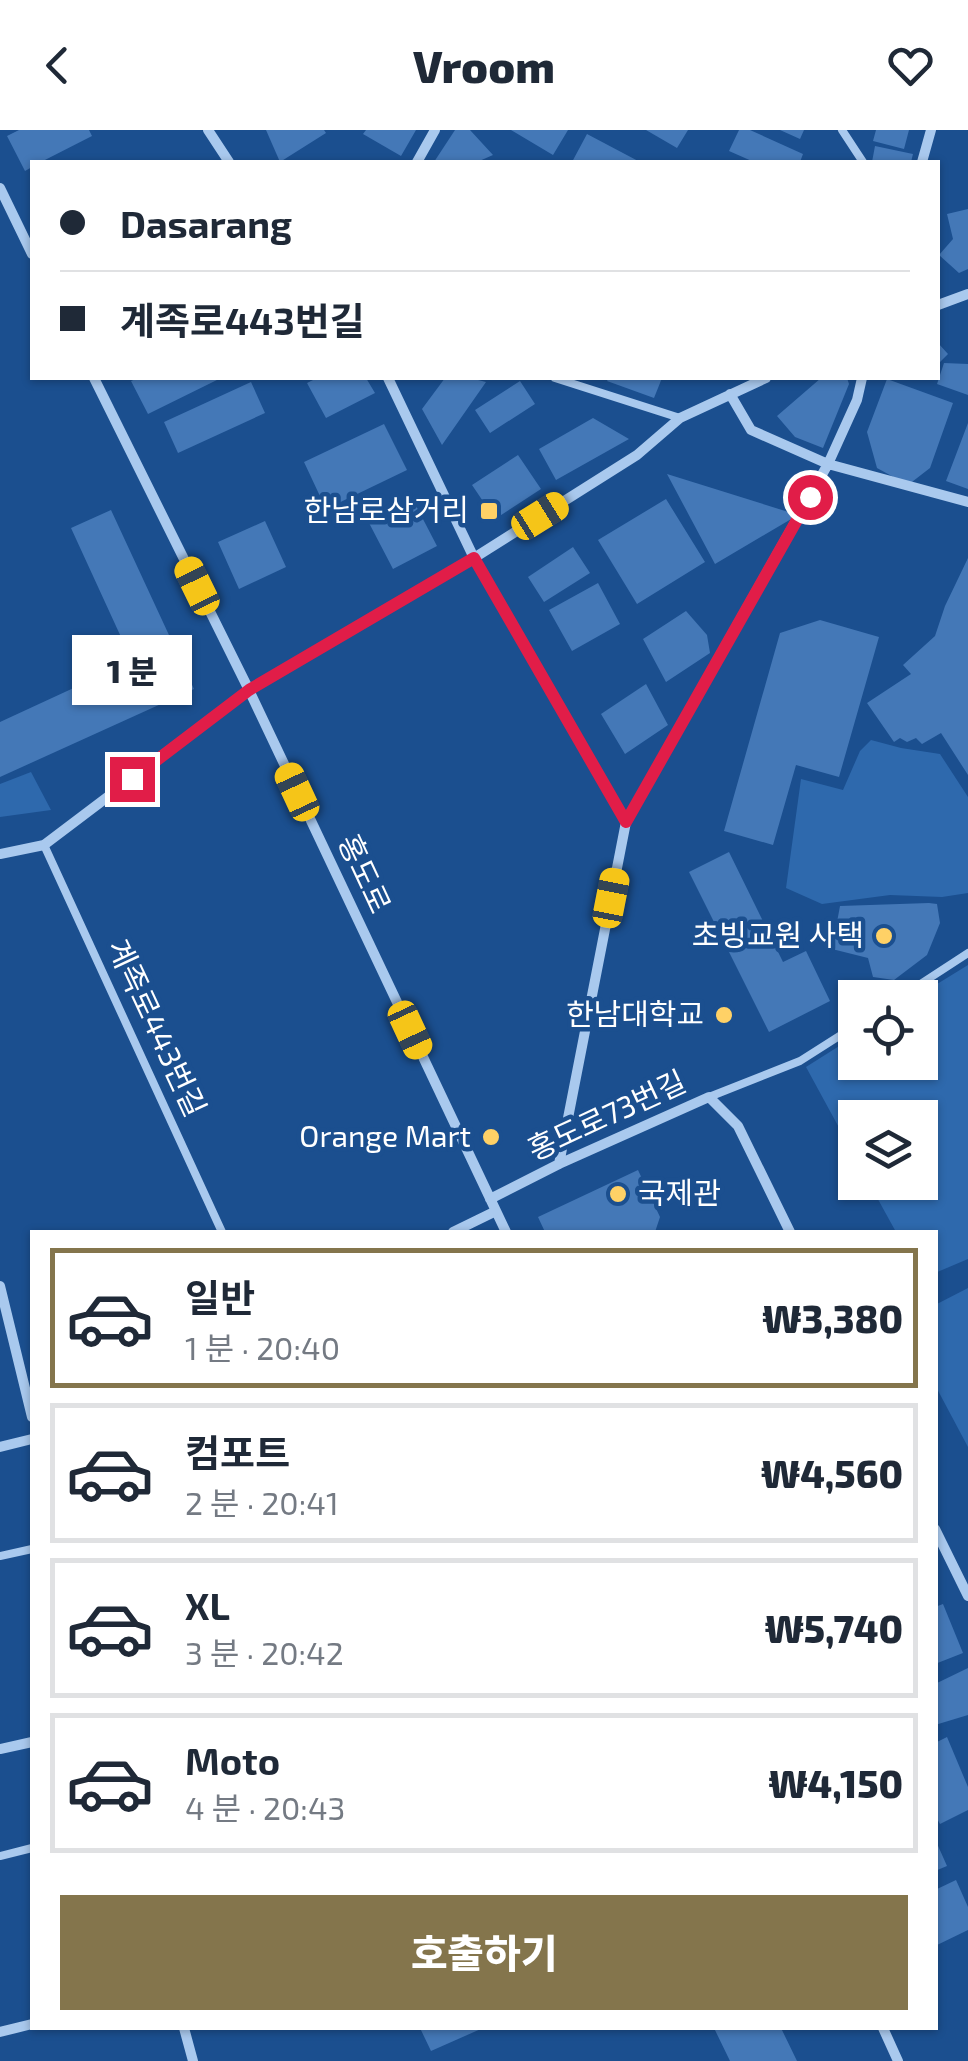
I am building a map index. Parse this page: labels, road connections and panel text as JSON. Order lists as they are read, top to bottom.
{
  "streets": {
    "street": ["홍도로", "홍도로73번길"],
    "lane": ["계족로443번길"]
  },
  "crossings": [
    ["홍도로", "홍도로73번길"]
  ],
  "places": {
    "transit": ["한남로삼거리"],
    "other": [
      "초빙교원 사택",
      "한남대학교",
      "Orange Mart",
      "국제관"
    ]
  },
  "page": {
    "header": "Vroom",
    "banner": ["Dasarang", "계족로443번길"],
    "bubble": "1 분",
    "list": [
      {
        "name": "일반",
        "note": "1 분 · 20:40",
        "value": "₩3,380"
      },
      {
        "name": "컴포트",
        "note": "2 분 · 20:41",
        "value": "₩4,560"
      },
      {
        "name": "XL",
        "note": "3 분 · 20:42",
        "value": "₩5,740"
      },
      {
        "name": "Moto",
        "note": "4 분 · 20:43",
        "value": "₩4,150"
      }
    ],
    "buttons": "호출하기"
  }
}
